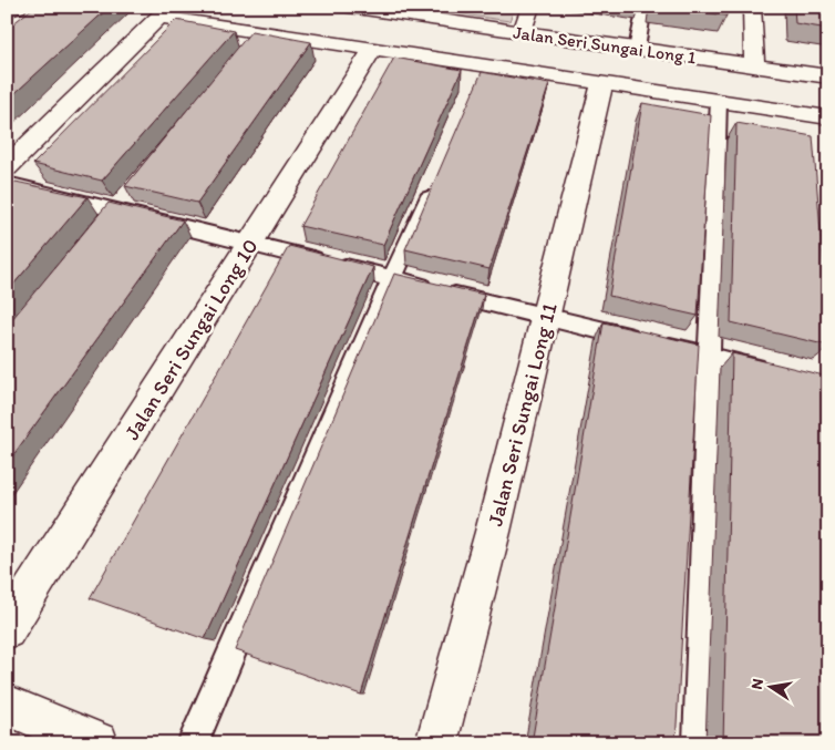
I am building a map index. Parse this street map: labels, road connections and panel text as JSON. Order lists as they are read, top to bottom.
{
  "streets": {
    "street": ["Jalan Seri Sungai Long 1", "Jalan Seri Sungai Long 10", "Jalan Seri Sungai Long 11"]
  },
  "north": "left"
}
